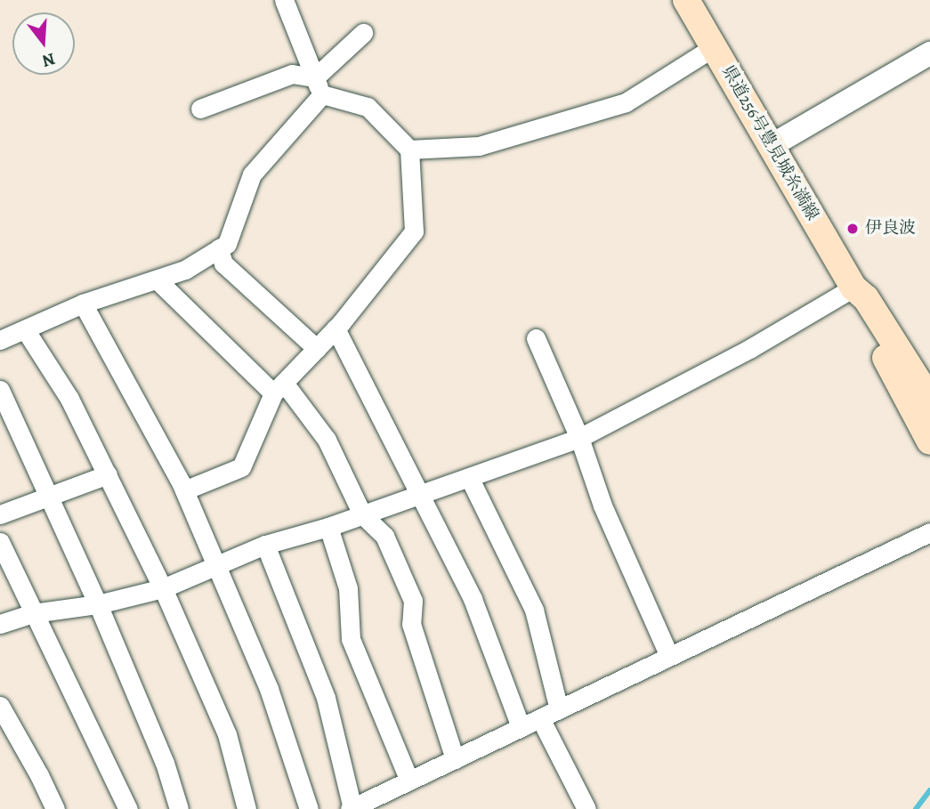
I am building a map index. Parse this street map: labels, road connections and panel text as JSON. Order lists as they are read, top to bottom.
{
  "streets": {
    "main road": ["県道256号豊見城糸満線"]
  },
  "places": ["伊良波"],
  "north": "bottom"
}
